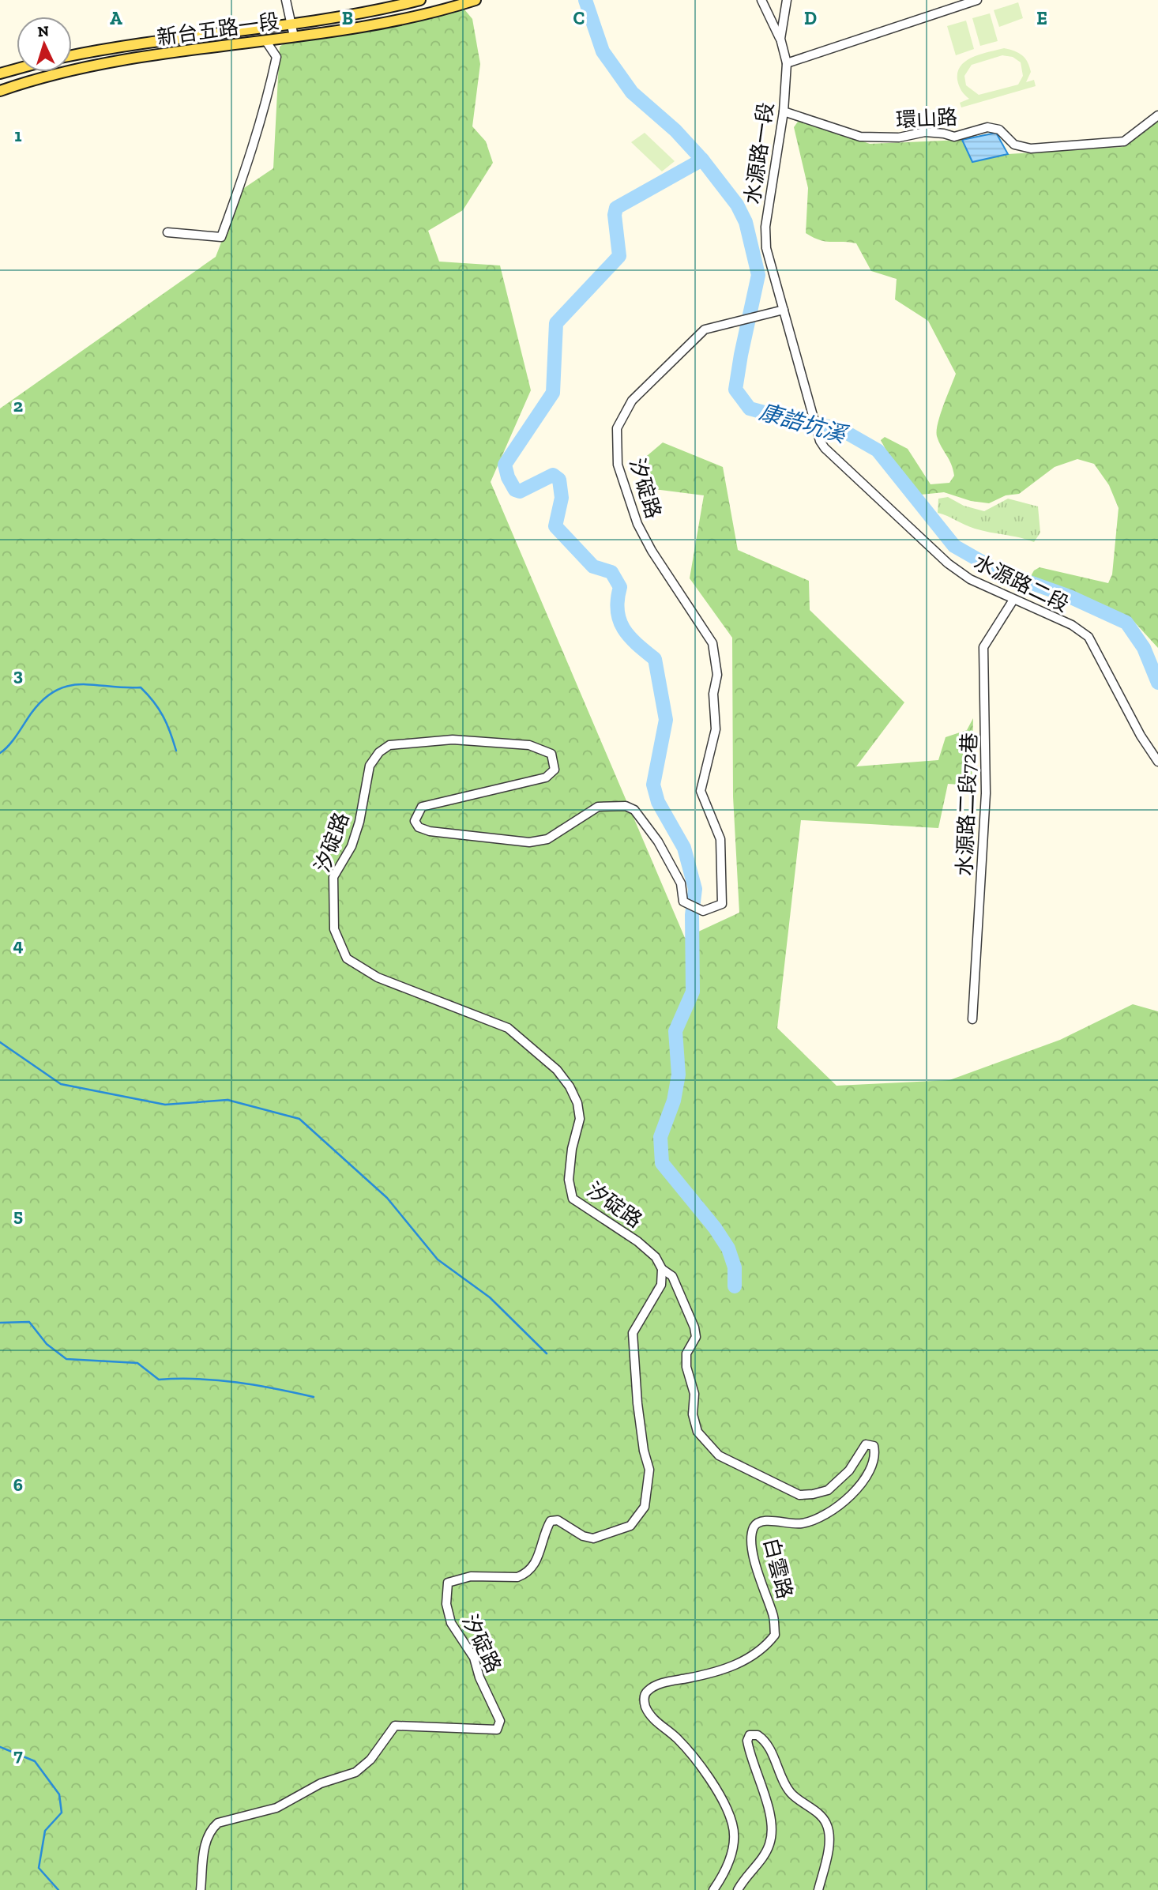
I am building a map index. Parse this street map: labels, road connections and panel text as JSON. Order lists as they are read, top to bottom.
{
  "streets": {
    "main road": ["新台五路一段"],
    "street": [
      "環山路",
      "水源路一段",
      "汐碇路",
      "水源路二段",
      "水源路二段72巷",
      "白雲路"
    ]
  },
  "crossings": [
    ["環山路", "水源路一段"],
    ["水源路一段", "汐碇路"],
    ["水源路一段", "水源路二段"],
    ["汐碇路", "水源路二段"],
    ["汐碇路", "白雲路"],
    ["水源路二段", "水源路二段72巷"]
  ],
  "water": ["康誥坑溪"],
  "north": "top",
  "grid": {
    "columns": [
      "A",
      "B",
      "C",
      "D",
      "E"
    ],
    "rows": [
      "1",
      "2",
      "3",
      "4",
      "5",
      "6",
      "7"
    ]
  }
}
